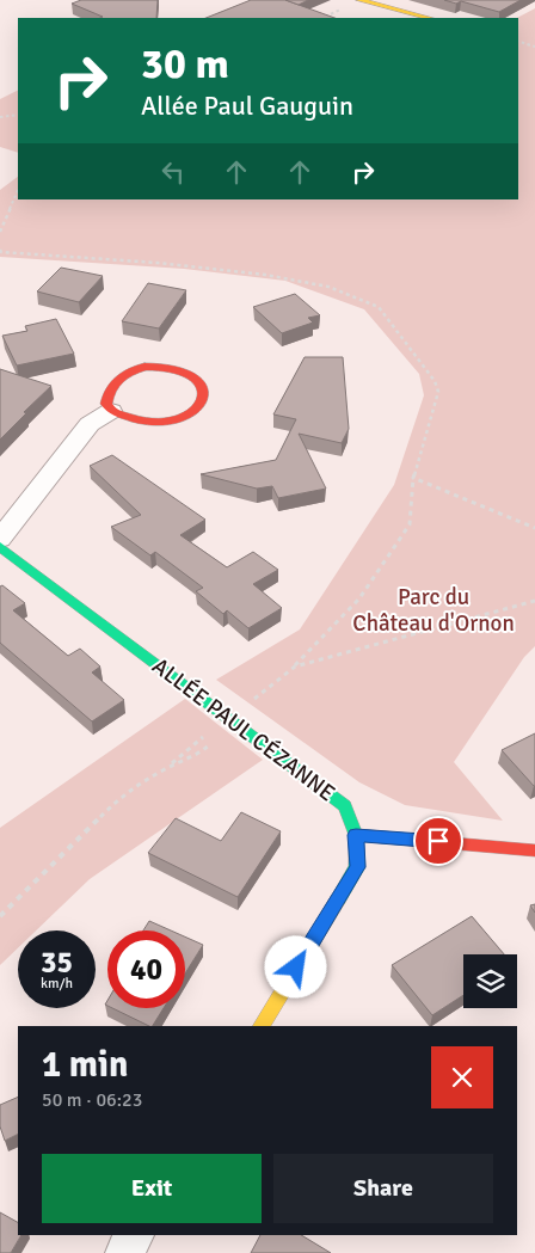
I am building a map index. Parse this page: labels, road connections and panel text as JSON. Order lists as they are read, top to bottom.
{
  "streets": {
    "street": ["ALLÉE PAUL CÉZANNE"]
  },
  "parks": ["Parc du Château d'Ornon"],
  "page": {
    "turn": ["30 m", "Allée Paul Gauguin"],
    "speed": "35 km/h",
    "limit": "40",
    "heading": ["1 min", "50 m · 06:23"],
    "buttons": ["Exit", "Share"]
  }
}
